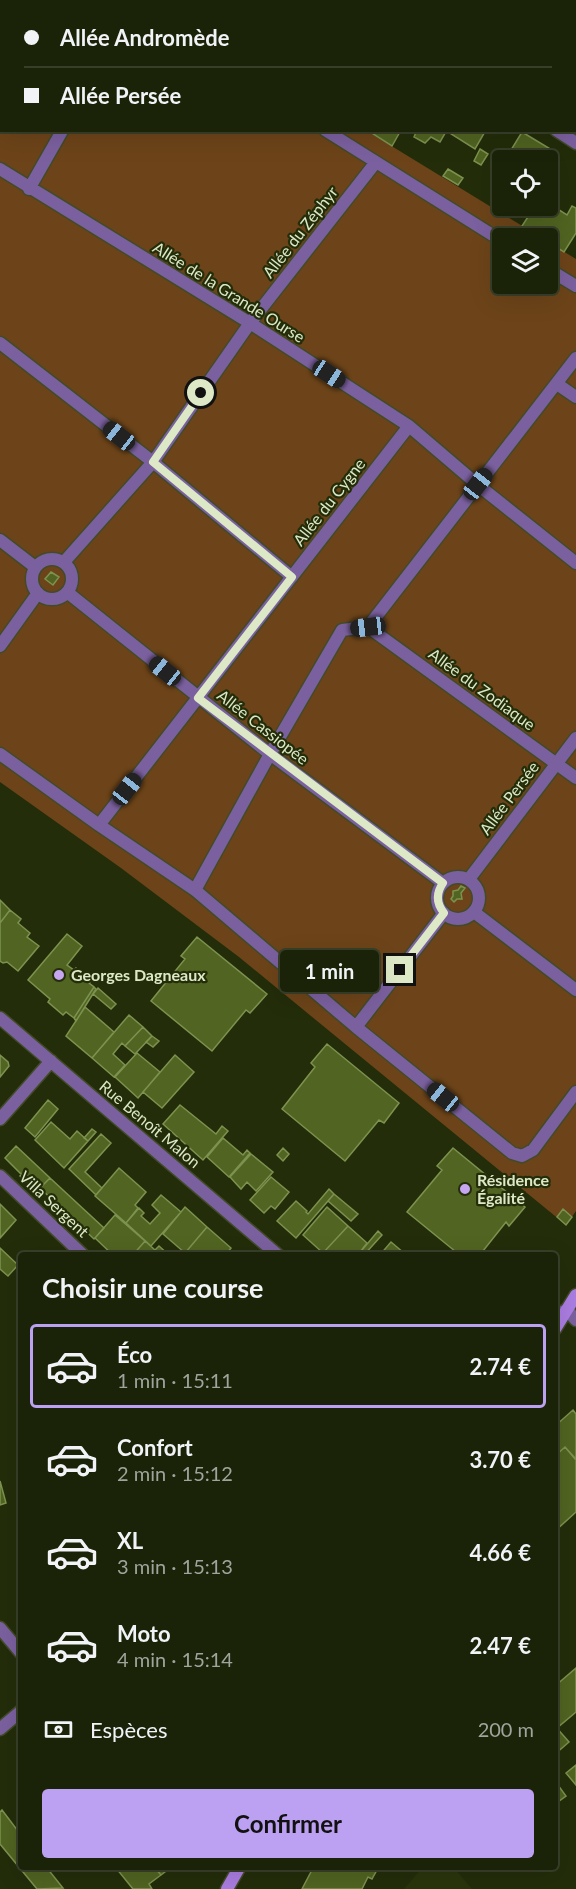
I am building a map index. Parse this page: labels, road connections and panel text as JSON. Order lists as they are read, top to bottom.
{
  "streets": {
    "street": [
      "Allée du Zéphyr",
      "Allée de la Grande Ourse",
      "Allée du Cygne",
      "Allée du Zodiaque",
      "Allée Cassiopée",
      "Allée Persée",
      "Rue Benoît Malon",
      "Villa Sergent"
    ]
  },
  "crossings": [
    ["Allée du Zéphyr", "Allée de la Grande Ourse"],
    ["Allée du Zéphyr", "Allée Cassiopée"],
    ["Allée de la Grande Ourse", "Allée du Cygne"],
    ["Allée du Cygne", "Allée Cassiopée"],
    ["Allée du Zodiaque", "Allée Persée"],
    ["Allée Cassiopée", "Allée Persée"]
  ],
  "places": ["Georges Dagneaux", "Résidence Égalité"],
  "page": {
    "banner": ["Allée Andromède", "Allée Persée"],
    "bubble": "1 min",
    "heading": "Choisir une course",
    "list": [
      {
        "name": "Éco",
        "note": "1 min · 15:11",
        "value": "2.74 €"
      },
      {
        "name": "Confort",
        "note": "2 min · 15:12",
        "value": "3.70 €"
      },
      {
        "name": "XL",
        "note": "3 min · 15:13",
        "value": "4.66 €"
      },
      {
        "name": "Moto",
        "note": "4 min · 15:14",
        "value": "2.47 €"
      }
    ],
    "pay": ["Espèces", "200 m"],
    "buttons": "Confirmer"
  }
}
